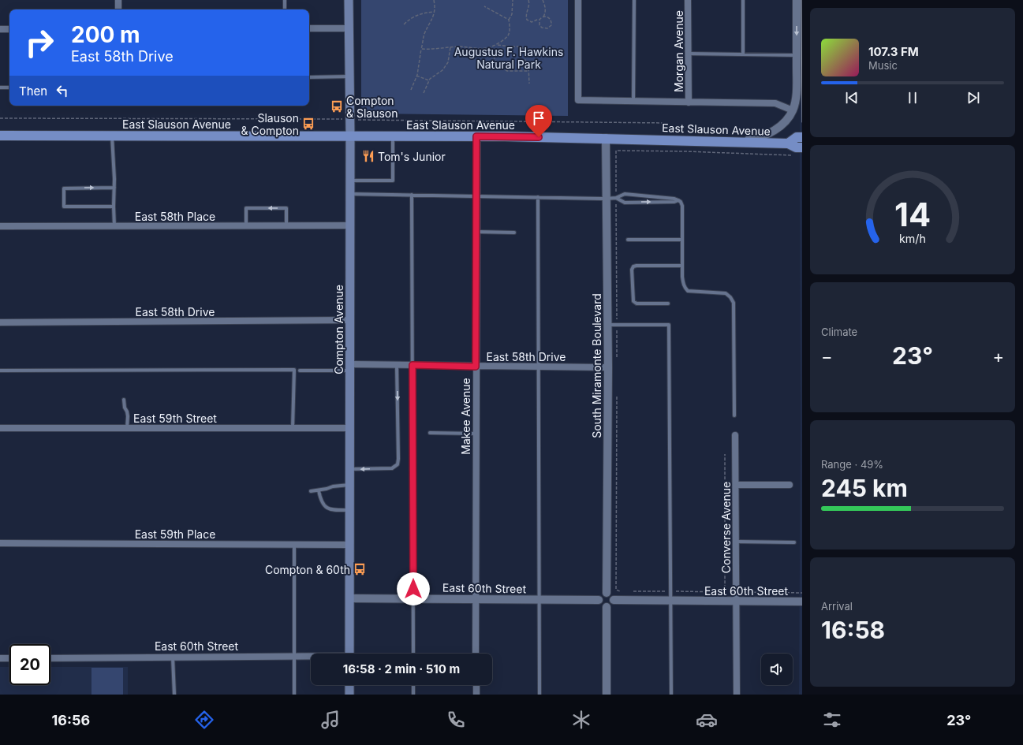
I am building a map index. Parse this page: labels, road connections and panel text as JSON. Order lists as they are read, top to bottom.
{
  "streets": {
    "main road": ["East Slauson Avenue", "Compton Avenue"],
    "street": [
      "Morgan Avenue",
      "East 58th Place",
      "East 58th Drive",
      "South Miramonte Boulevard",
      "Makee Avenue",
      "East 59th Street",
      "Converse Avenue",
      "East 59th Place",
      "East 60th Street"
    ]
  },
  "crossings": [
    ["East Slauson Avenue", "Compton Avenue"],
    ["East Slauson Avenue", "South Miramonte Boulevard"],
    ["East Slauson Avenue", "Makee Avenue"],
    ["East 58th Place", "Compton Avenue"],
    ["East 58th Drive", "Compton Avenue"],
    ["East 58th Drive", "South Miramonte Boulevard"],
    ["East 58th Drive", "Makee Avenue"],
    ["Compton Avenue", "East 59th Street"],
    ["Compton Avenue", "East 59th Place"],
    ["Compton Avenue", "East 60th Street"],
    ["South Miramonte Boulevard", "East 60th Street"],
    ["Makee Avenue", "East 60th Street"],
    ["Converse Avenue", "East 60th Street"]
  ],
  "parks": ["Augustus F. Hawkins Natural Park"],
  "places": {
    "bus stop": ["Compton & Slauson", "Slauson & Compton", "Compton & 60th"],
    "restaurant": ["Tom's Junior"]
  },
  "page": {
    "turn": ["200 m", "East 58th Drive"],
    "song": ["107.3 FM", "Music"],
    "then": "Then",
    "tile": [
      "Climate",
      ["Range · 49%", "245 km"],
      ["Arrival", "16:58"]
    ],
    "heat": ["−", "23°", "+"],
    "limit": "20",
    "trip": "16:58 · 2 min · 510 m",
    "tabs": ["16:56", "23°"],
    "gauge": ["14", "km/h"]
  }
}
